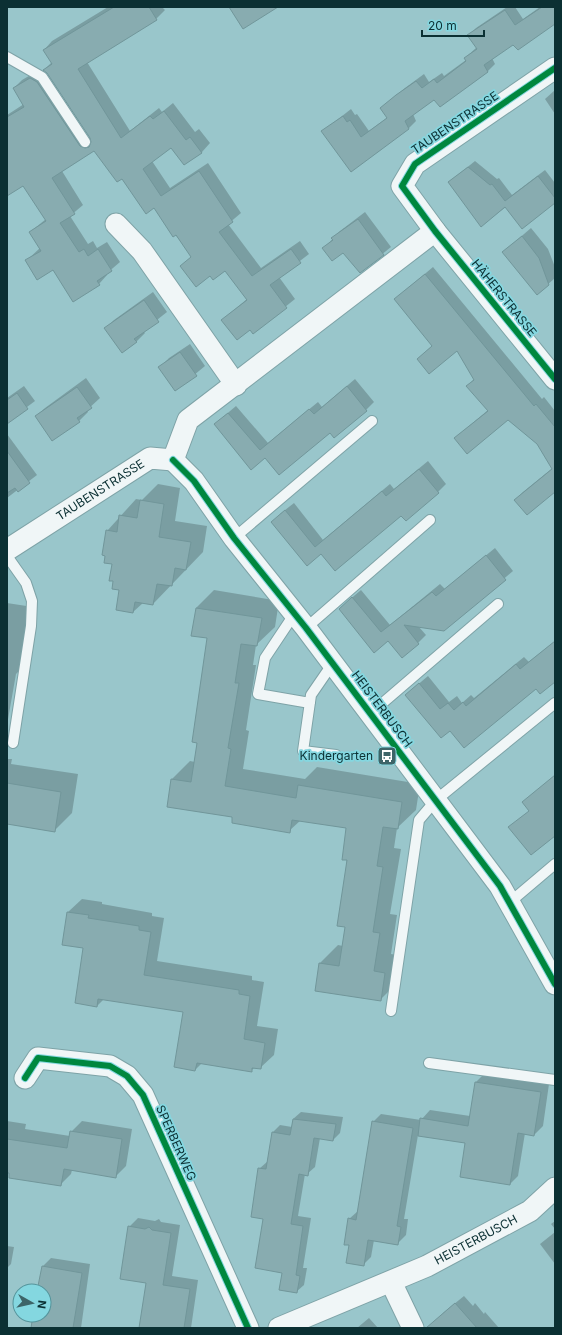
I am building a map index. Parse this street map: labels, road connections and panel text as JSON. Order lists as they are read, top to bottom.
{
  "streets": {
    "street": [
      "TAUBENSTRASSE",
      "HÄHERSTRASSE",
      "HEISTERBUSCH",
      "SPERBERWEG"
    ]
  },
  "crossings": [
    ["TAUBENSTRASSE", "HÄHERSTRASSE"],
    ["TAUBENSTRASSE", "HEISTERBUSCH"]
  ],
  "places": {
    "bus stop": ["Kindergarten"]
  },
  "scale_bar": "20 m",
  "north": "right"
}
